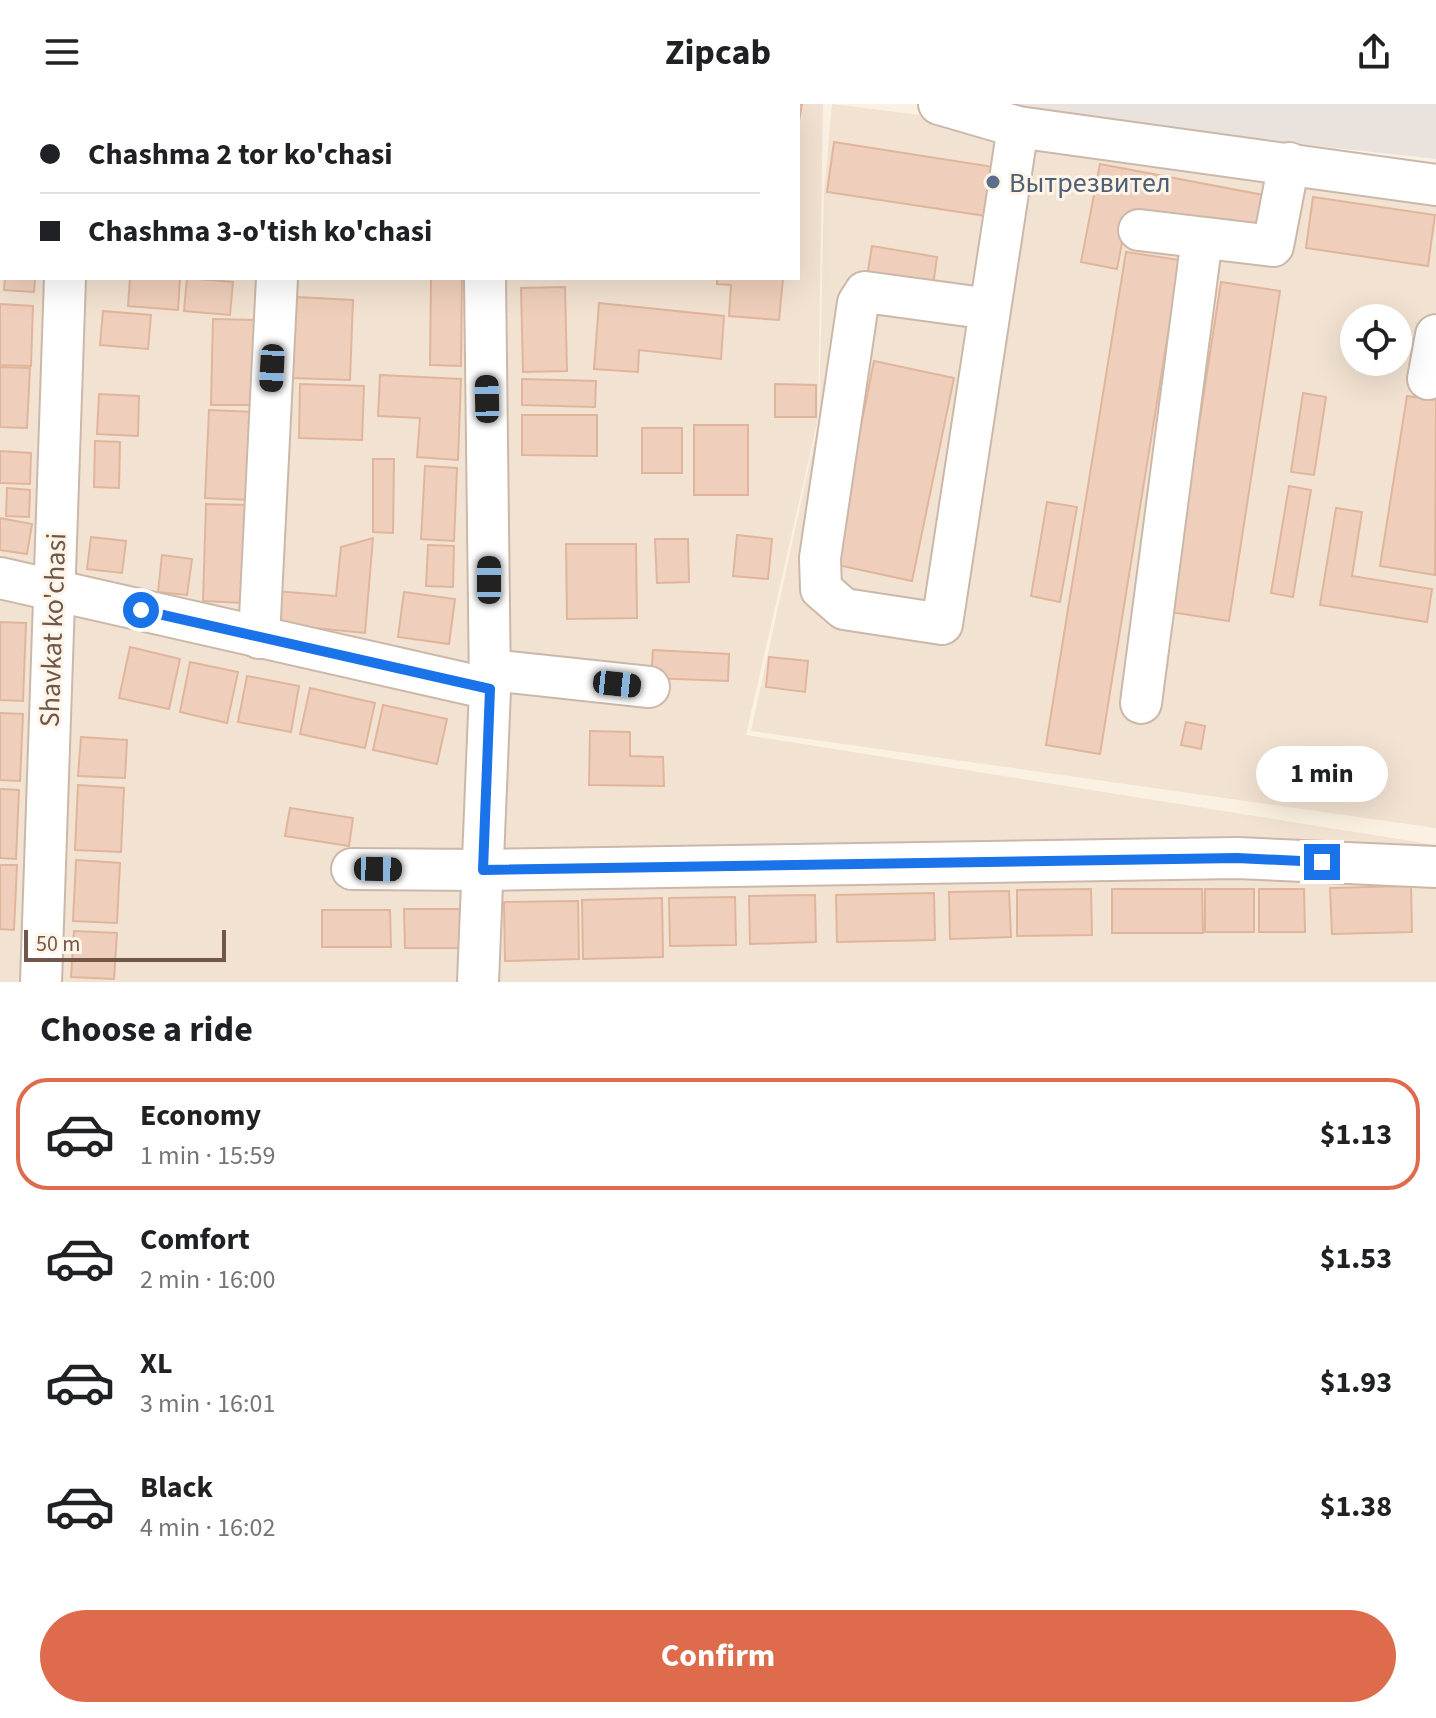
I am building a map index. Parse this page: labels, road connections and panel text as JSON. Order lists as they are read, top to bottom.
{
  "streets": {
    "street": ["Shavkat ko'chasi"]
  },
  "places": ["Вытрезвител"],
  "scale_bar": "50 m",
  "page": {
    "header": "Zipcab",
    "banner": ["Chashma 2 tor ko'chasi", "Chashma 3-o'tish ko'chasi"],
    "bubble": "1 min",
    "scale": "50 m",
    "heading": "Choose a ride",
    "list": [
      {
        "name": "Economy",
        "note": "1 min · 15:59",
        "value": "$1.13"
      },
      {
        "name": "Comfort",
        "note": "2 min · 16:00",
        "value": "$1.53"
      },
      {
        "name": "XL",
        "note": "3 min · 16:01",
        "value": "$1.93"
      },
      {
        "name": "Black",
        "note": "4 min · 16:02",
        "value": "$1.38"
      }
    ],
    "buttons": "Confirm"
  }
}
